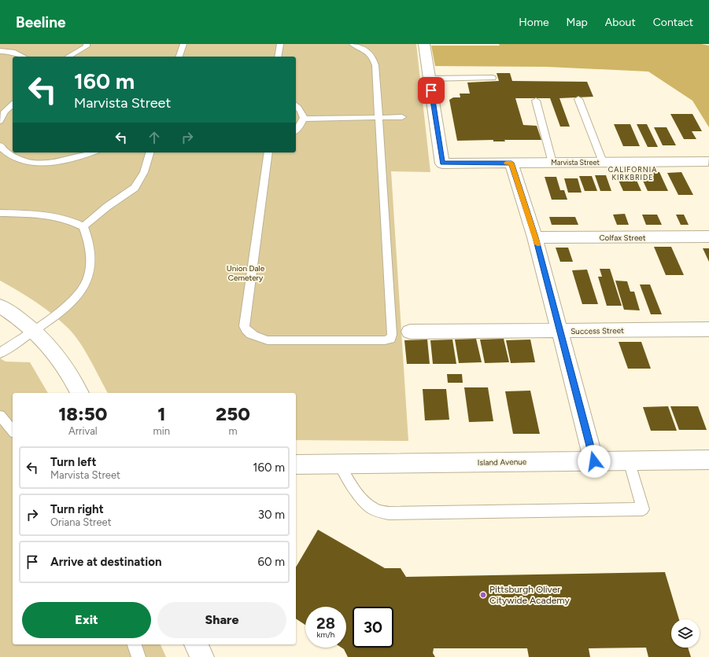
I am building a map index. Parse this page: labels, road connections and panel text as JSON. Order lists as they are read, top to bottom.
{
  "streets": {
    "street": [
      "Marvista Street",
      "Colfax Street",
      "Success Street",
      "Island Avenue"
    ]
  },
  "districts": ["CALIFORNIA KIRKBRIDE"],
  "parks": ["Union Dale Cemetery"],
  "places": ["Pittsburgh Oliver Citywide Academy"],
  "page": {
    "header": "Beeline",
    "nav": [
      "Home",
      "Map",
      "About",
      "Contact"
    ],
    "turn": ["160 m", "Marvista Street"],
    "eta": [
      "18:50",
      "Arrival",
      "1",
      "min",
      "250",
      "m"
    ],
    "list": [
      {
        "name": "Turn left",
        "note": "Marvista Street",
        "value": "160 m"
      },
      {
        "name": "Turn right",
        "note": "Oriana Street",
        "value": "30 m"
      },
      {
        "name": "Arrive at destination",
        "value": "60 m"
      }
    ],
    "buttons": ["Exit", "Share"],
    "speed": "28 km/h",
    "limit": "30"
  }
}
